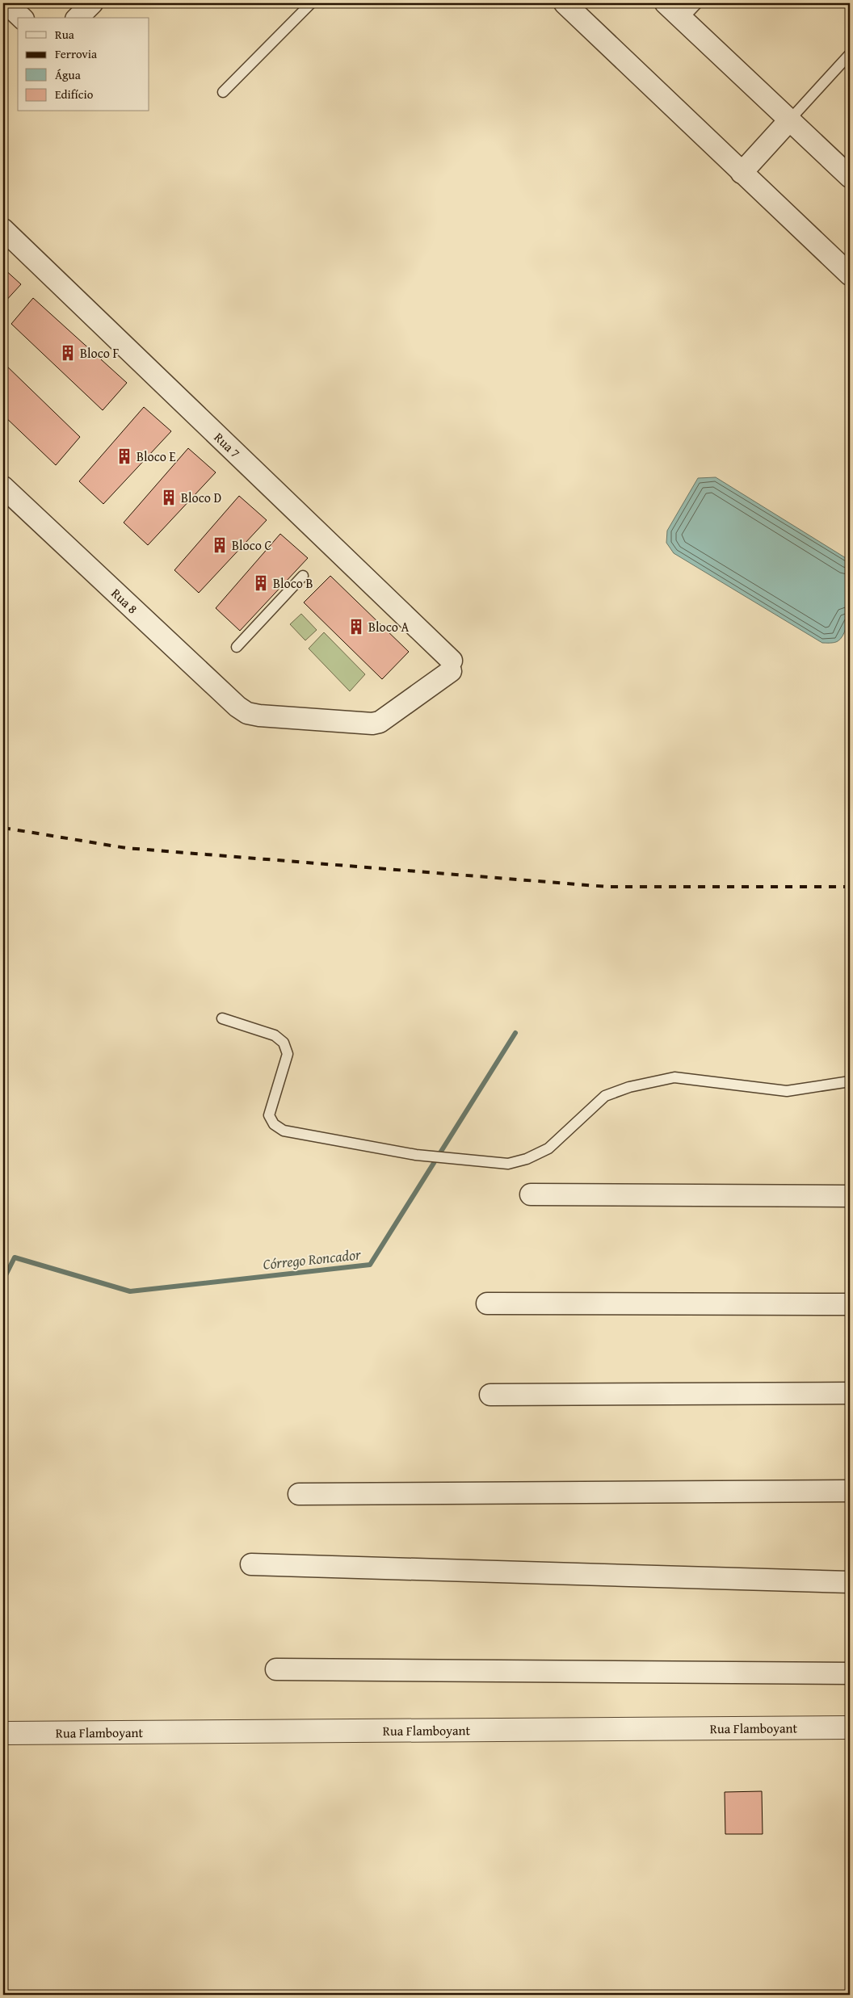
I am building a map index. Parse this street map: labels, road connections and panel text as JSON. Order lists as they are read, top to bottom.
{
  "streets": {
    "street": ["Rua 7", "Rua 8", "Rua Flamboyant"]
  },
  "crossings": [
    ["Rua 7", "Rua 8"]
  ],
  "water": ["Córrego Roncador"],
  "places": {
    "building": [
      "Bloco F",
      "Bloco E",
      "Bloco D",
      "Bloco C",
      "Bloco B",
      "Bloco A"
    ]
  },
  "legend": [
    "Rua",
    "Ferrovia",
    "Água",
    "Edifício"
  ]
}
